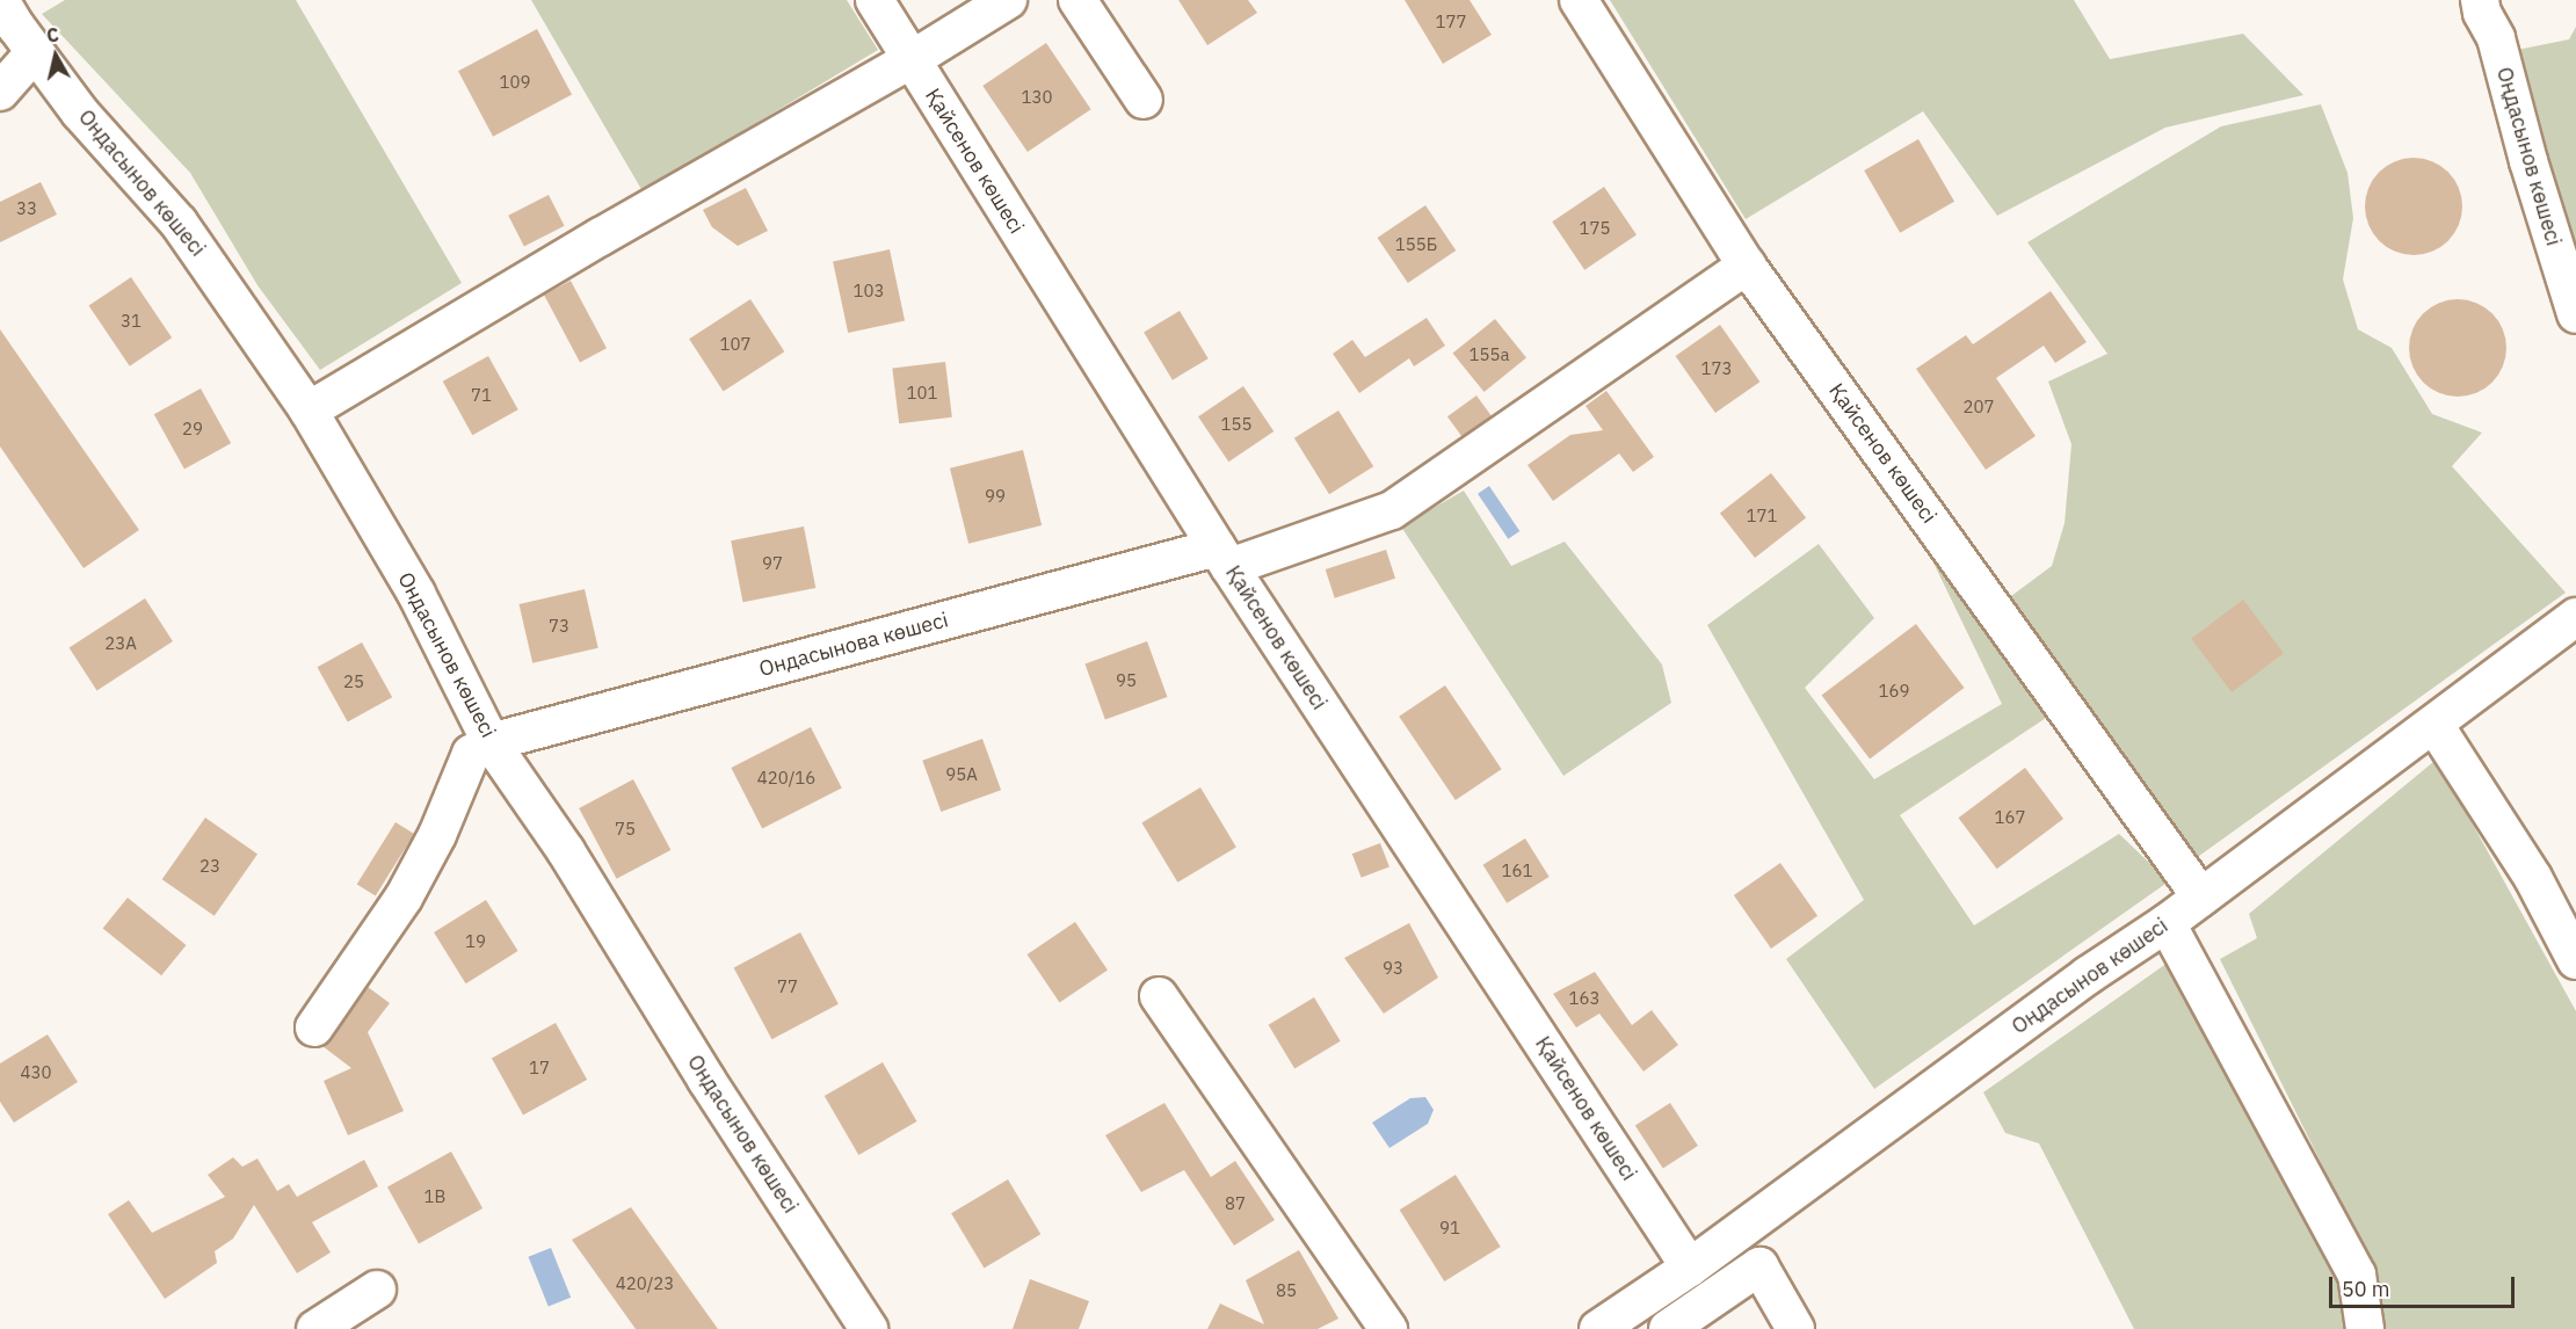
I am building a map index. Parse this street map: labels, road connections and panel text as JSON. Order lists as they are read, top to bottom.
{
  "streets": {
    "street": [
      "Оңдасынов көшесі",
      "Қайсенов көшесі",
      "Ондасынов көшесі",
      "Ондасынова көшесі"
    ]
  },
  "crossings": [
    ["Оңдасынов көшесі", "Қайсенов көшесі"],
    ["Қайсенов көшесі", "Ондасынова көшесі"],
    ["Ондасынов көшесі", "Ондасынова көшесі"]
  ],
  "house_numbers": [
    "177",
    "109",
    "130",
    "33",
    "175",
    "155Б",
    "103",
    "31",
    "107",
    "155а",
    "173",
    "101",
    "71",
    "207",
    "155",
    "29",
    "99",
    "171",
    "97",
    "73",
    "23А",
    "95",
    "25",
    "169",
    "95А",
    "420/16",
    "167",
    "75",
    "23",
    "161",
    "19",
    "93",
    "77",
    "163",
    "17",
    "430",
    "1B",
    "87",
    "91",
    "420/23",
    "85"
  ],
  "scale_bar": "50 m",
  "north": "top"
}
